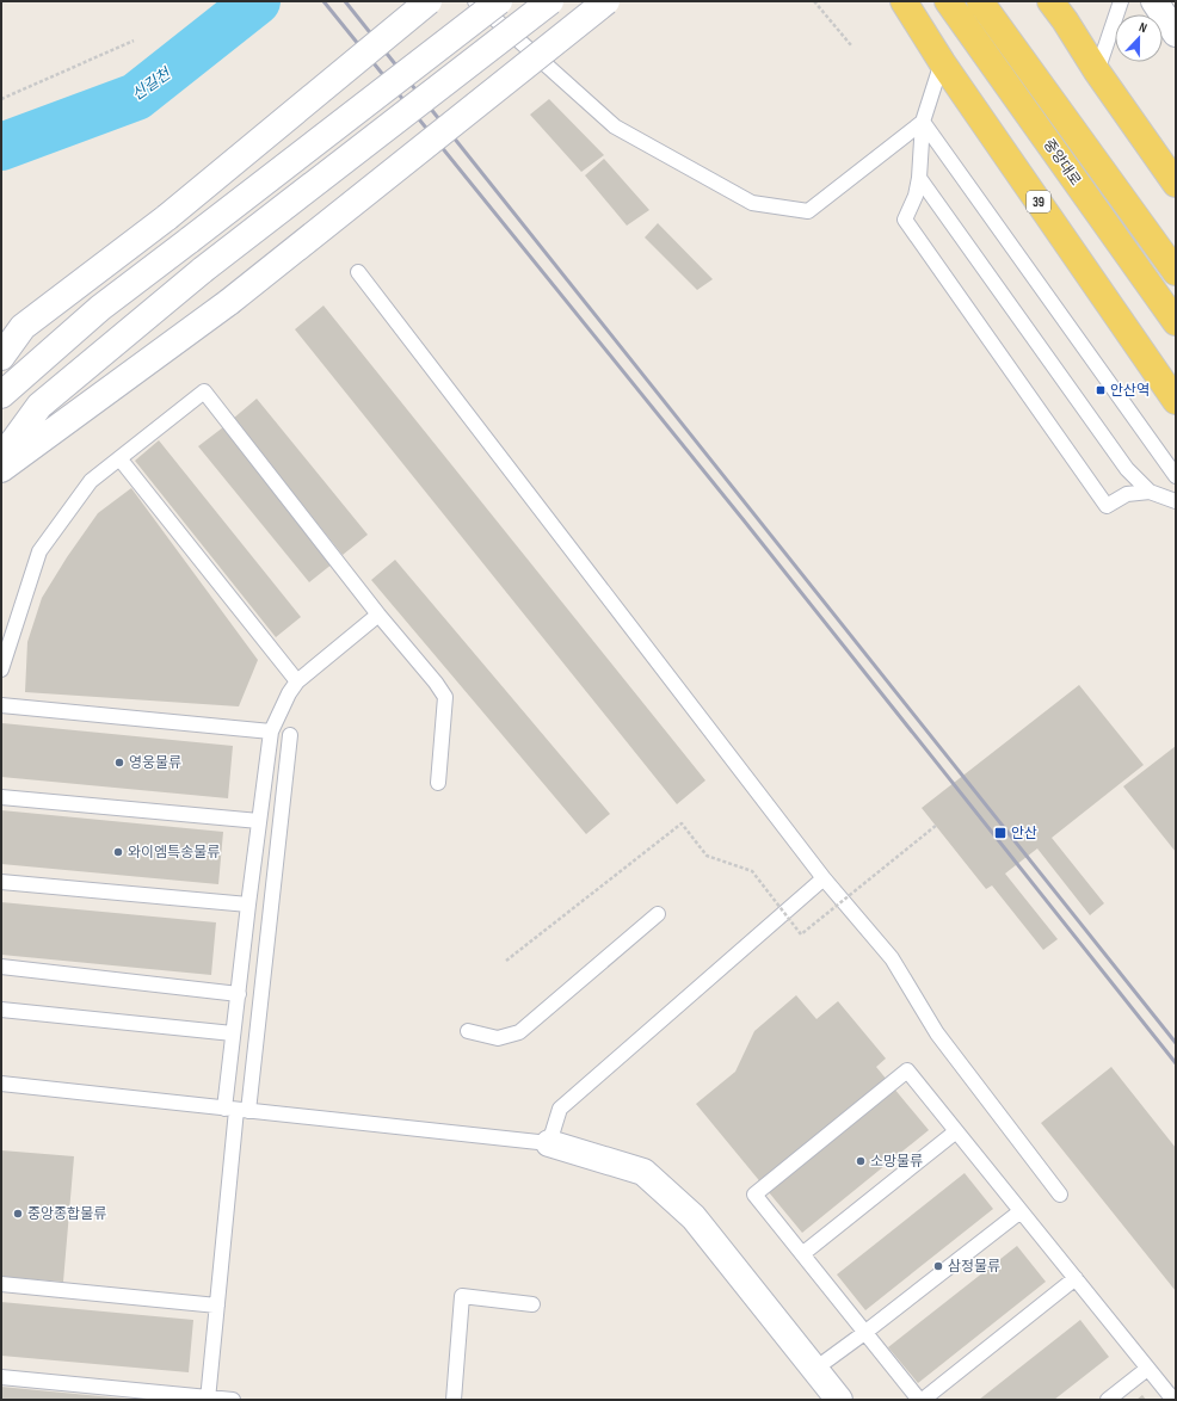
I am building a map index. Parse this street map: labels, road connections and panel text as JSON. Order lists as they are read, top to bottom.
{
  "streets": {
    "main road": ["중앙대로", "39"]
  },
  "water": ["신길천"],
  "places": {
    "transit": ["안산역", "안산"],
    "other": [
      "영웅물류",
      "와이엠특송물류",
      "소망물류",
      "중앙종합물류",
      "삼정물류"
    ]
  },
  "north": "top"
}
